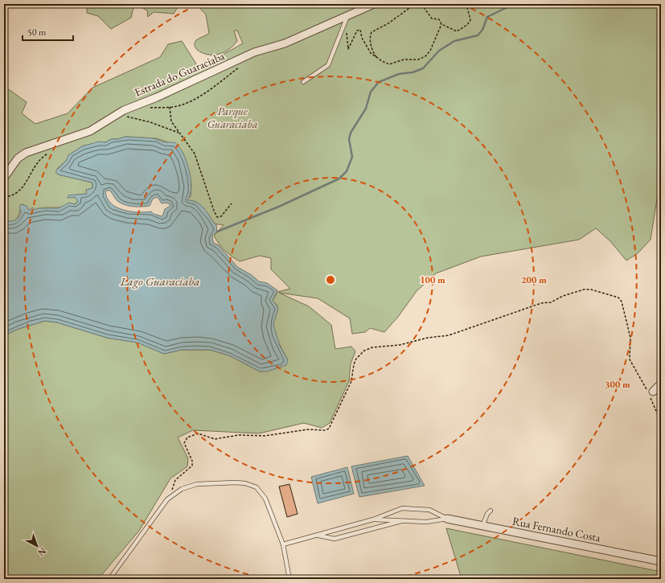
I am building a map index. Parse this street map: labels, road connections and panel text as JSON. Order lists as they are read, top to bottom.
{
  "streets": {
    "street": ["Estrada do Guaraciaba", "Rua Fernando Costa"]
  },
  "water": ["Lago Guaraciaba"],
  "parks": ["Parque Guaraciaba"],
  "scale_bar": "50 m",
  "north": "bottom right",
  "rings": ["100 m", "200 m", "300 m"]
}
